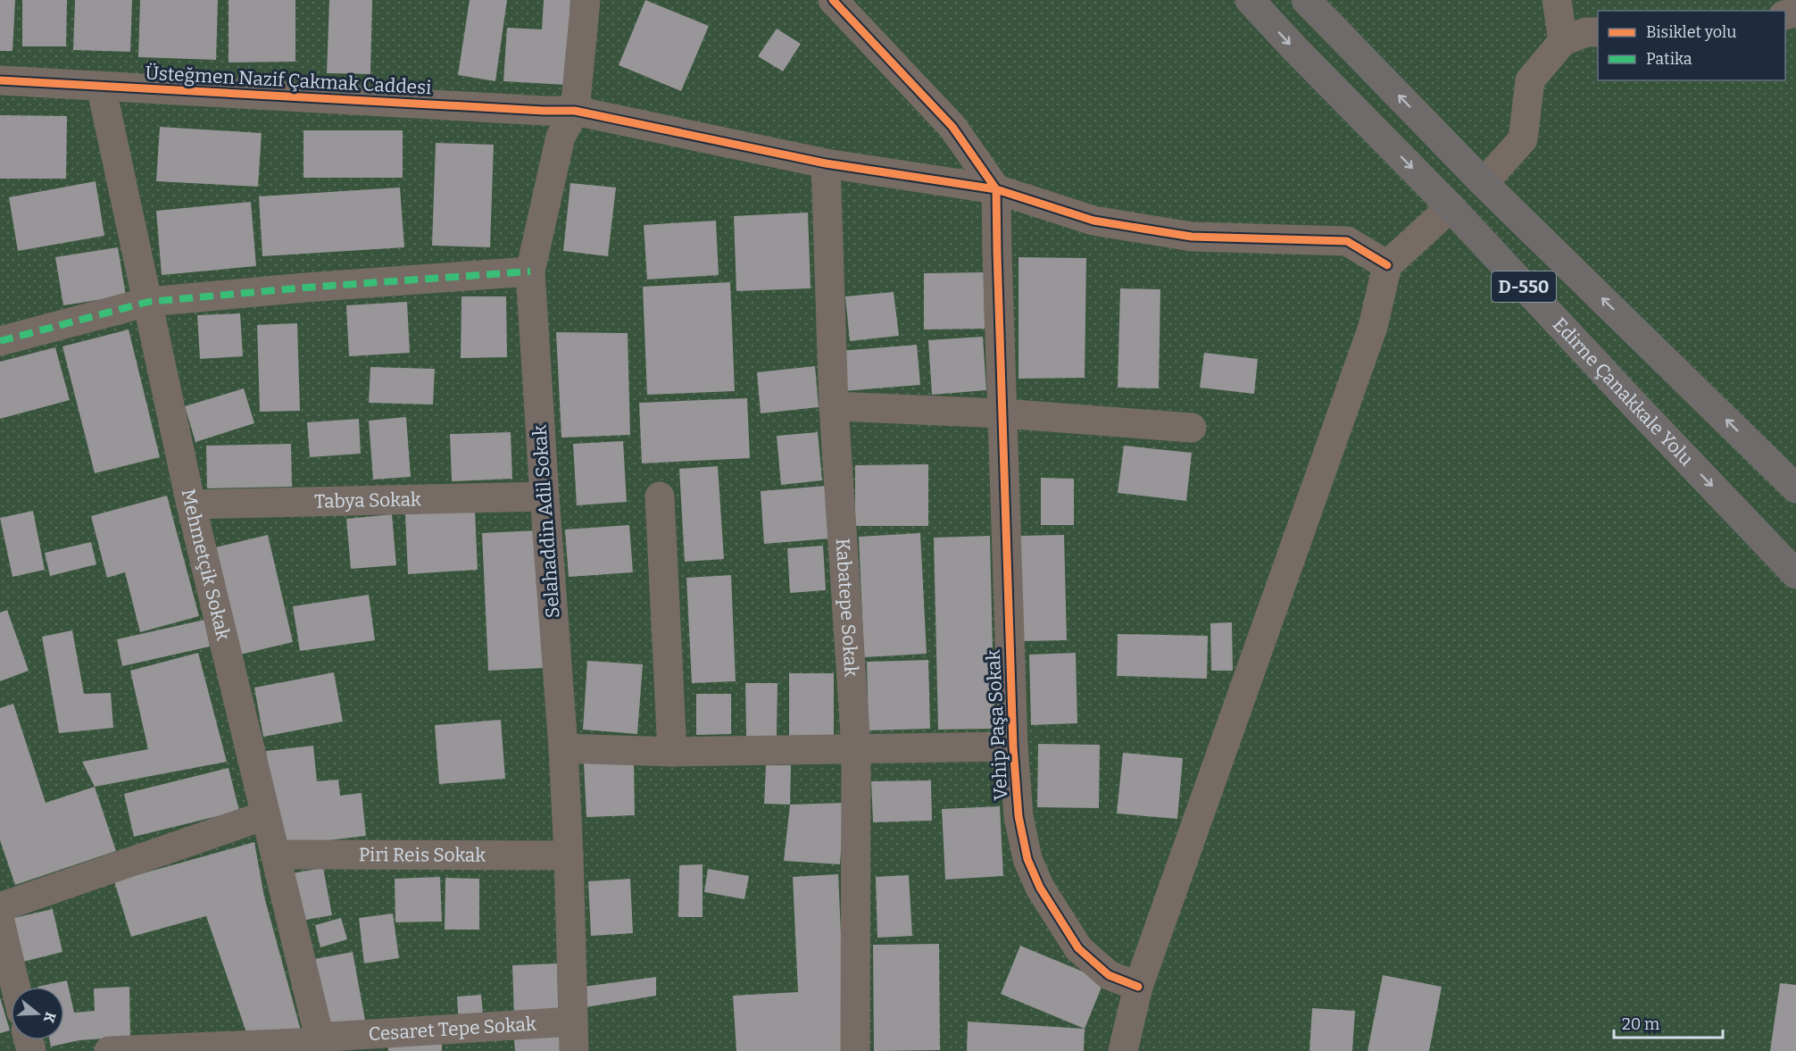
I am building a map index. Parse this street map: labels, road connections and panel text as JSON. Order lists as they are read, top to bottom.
{
  "streets": {
    "highway": ["D-550", "Edirne Çanakkale Yolu"],
    "street": [
      "Üsteğmen Nazif Çakmak Caddesi",
      "Tabya Sokak",
      "Selahaddin Adil Sokak",
      "Mehmetçik Sokak",
      "Kabatepe Sokak",
      "Vehip Paşa Sokak",
      "Piri Reis Sokak",
      "Cesaret Tepe Sokak"
    ]
  },
  "crossings": [
    ["Üsteğmen Nazif Çakmak Caddesi", "Selahaddin Adil Sokak"],
    ["Üsteğmen Nazif Çakmak Caddesi", "Mehmetçik Sokak"],
    ["Üsteğmen Nazif Çakmak Caddesi", "Kabatepe Sokak"],
    ["Üsteğmen Nazif Çakmak Caddesi", "Vehip Paşa Sokak"],
    ["Tabya Sokak", "Selahaddin Adil Sokak"],
    ["Tabya Sokak", "Mehmetçik Sokak"],
    ["Selahaddin Adil Sokak", "Vehip Paşa Sokak"],
    ["Selahaddin Adil Sokak", "Piri Reis Sokak"],
    ["Selahaddin Adil Sokak", "Cesaret Tepe Sokak"],
    ["Mehmetçik Sokak", "Piri Reis Sokak"],
    ["Mehmetçik Sokak", "Cesaret Tepe Sokak"],
    ["Kabatepe Sokak", "Vehip Paşa Sokak"]
  ],
  "legend": ["Bisiklet yolu", "Patika"],
  "scale_bar": "20 m",
  "north": "right"
}
